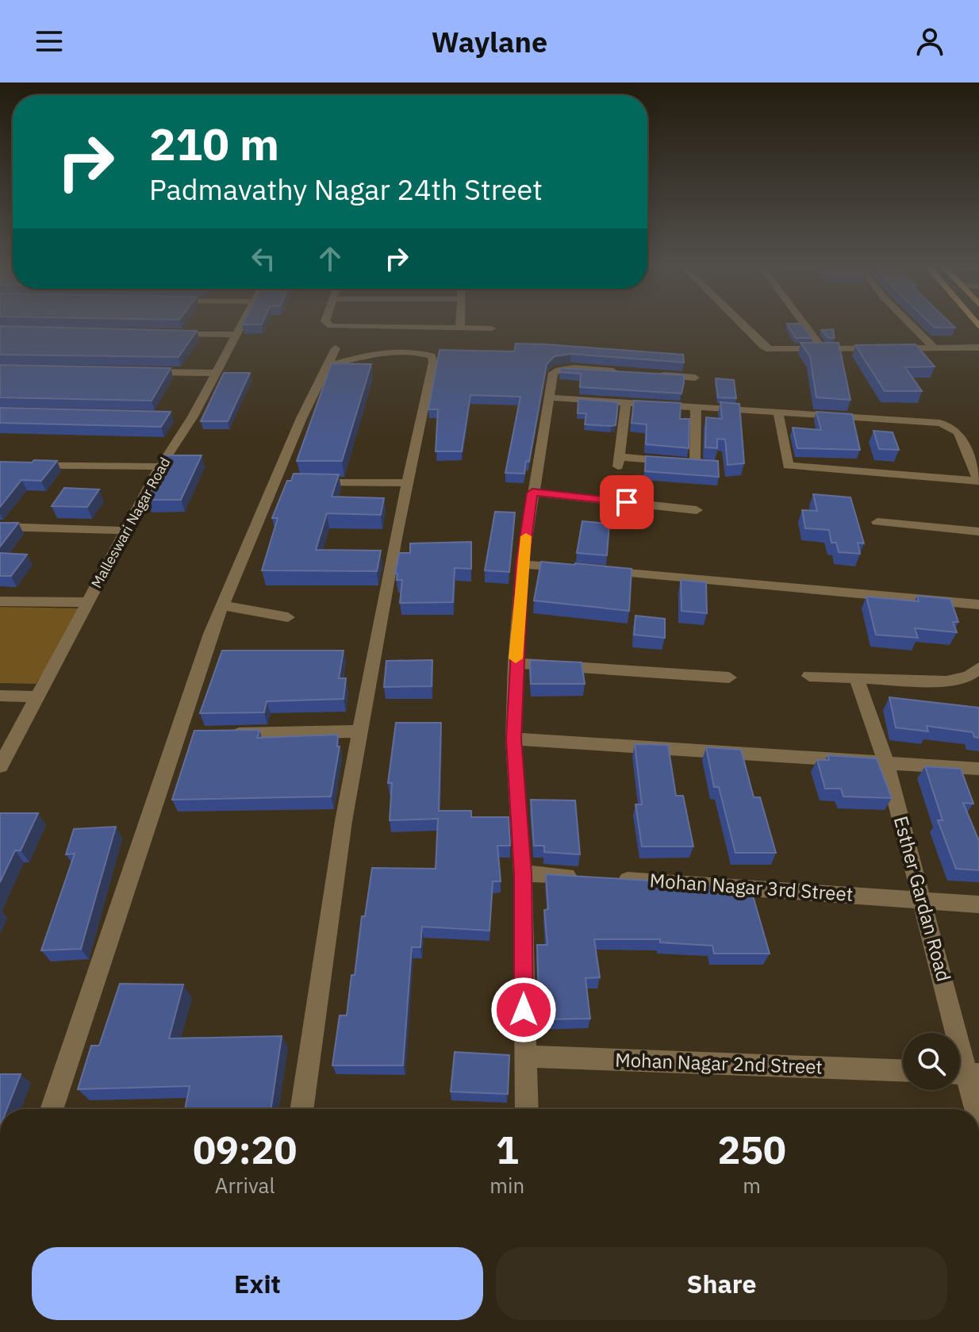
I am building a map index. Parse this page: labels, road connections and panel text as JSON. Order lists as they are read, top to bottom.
{
  "streets": {
    "street": [
      "Malleswari Nagar Road",
      "Mohan Nagar 3rd Street",
      "Esther Gardan Road",
      "Mohan Nagar 2nd Street"
    ]
  },
  "crossings": [
    ["Mohan Nagar 3rd Street", "Esther Gardan Road"]
  ],
  "page": {
    "header": "Waylane",
    "turn": ["210 m", "Padmavathy Nagar 24th Street"],
    "eta": [
      "09:20",
      "Arrival",
      "1",
      "min",
      "250",
      "m"
    ],
    "buttons": ["Exit", "Share"]
  }
}
